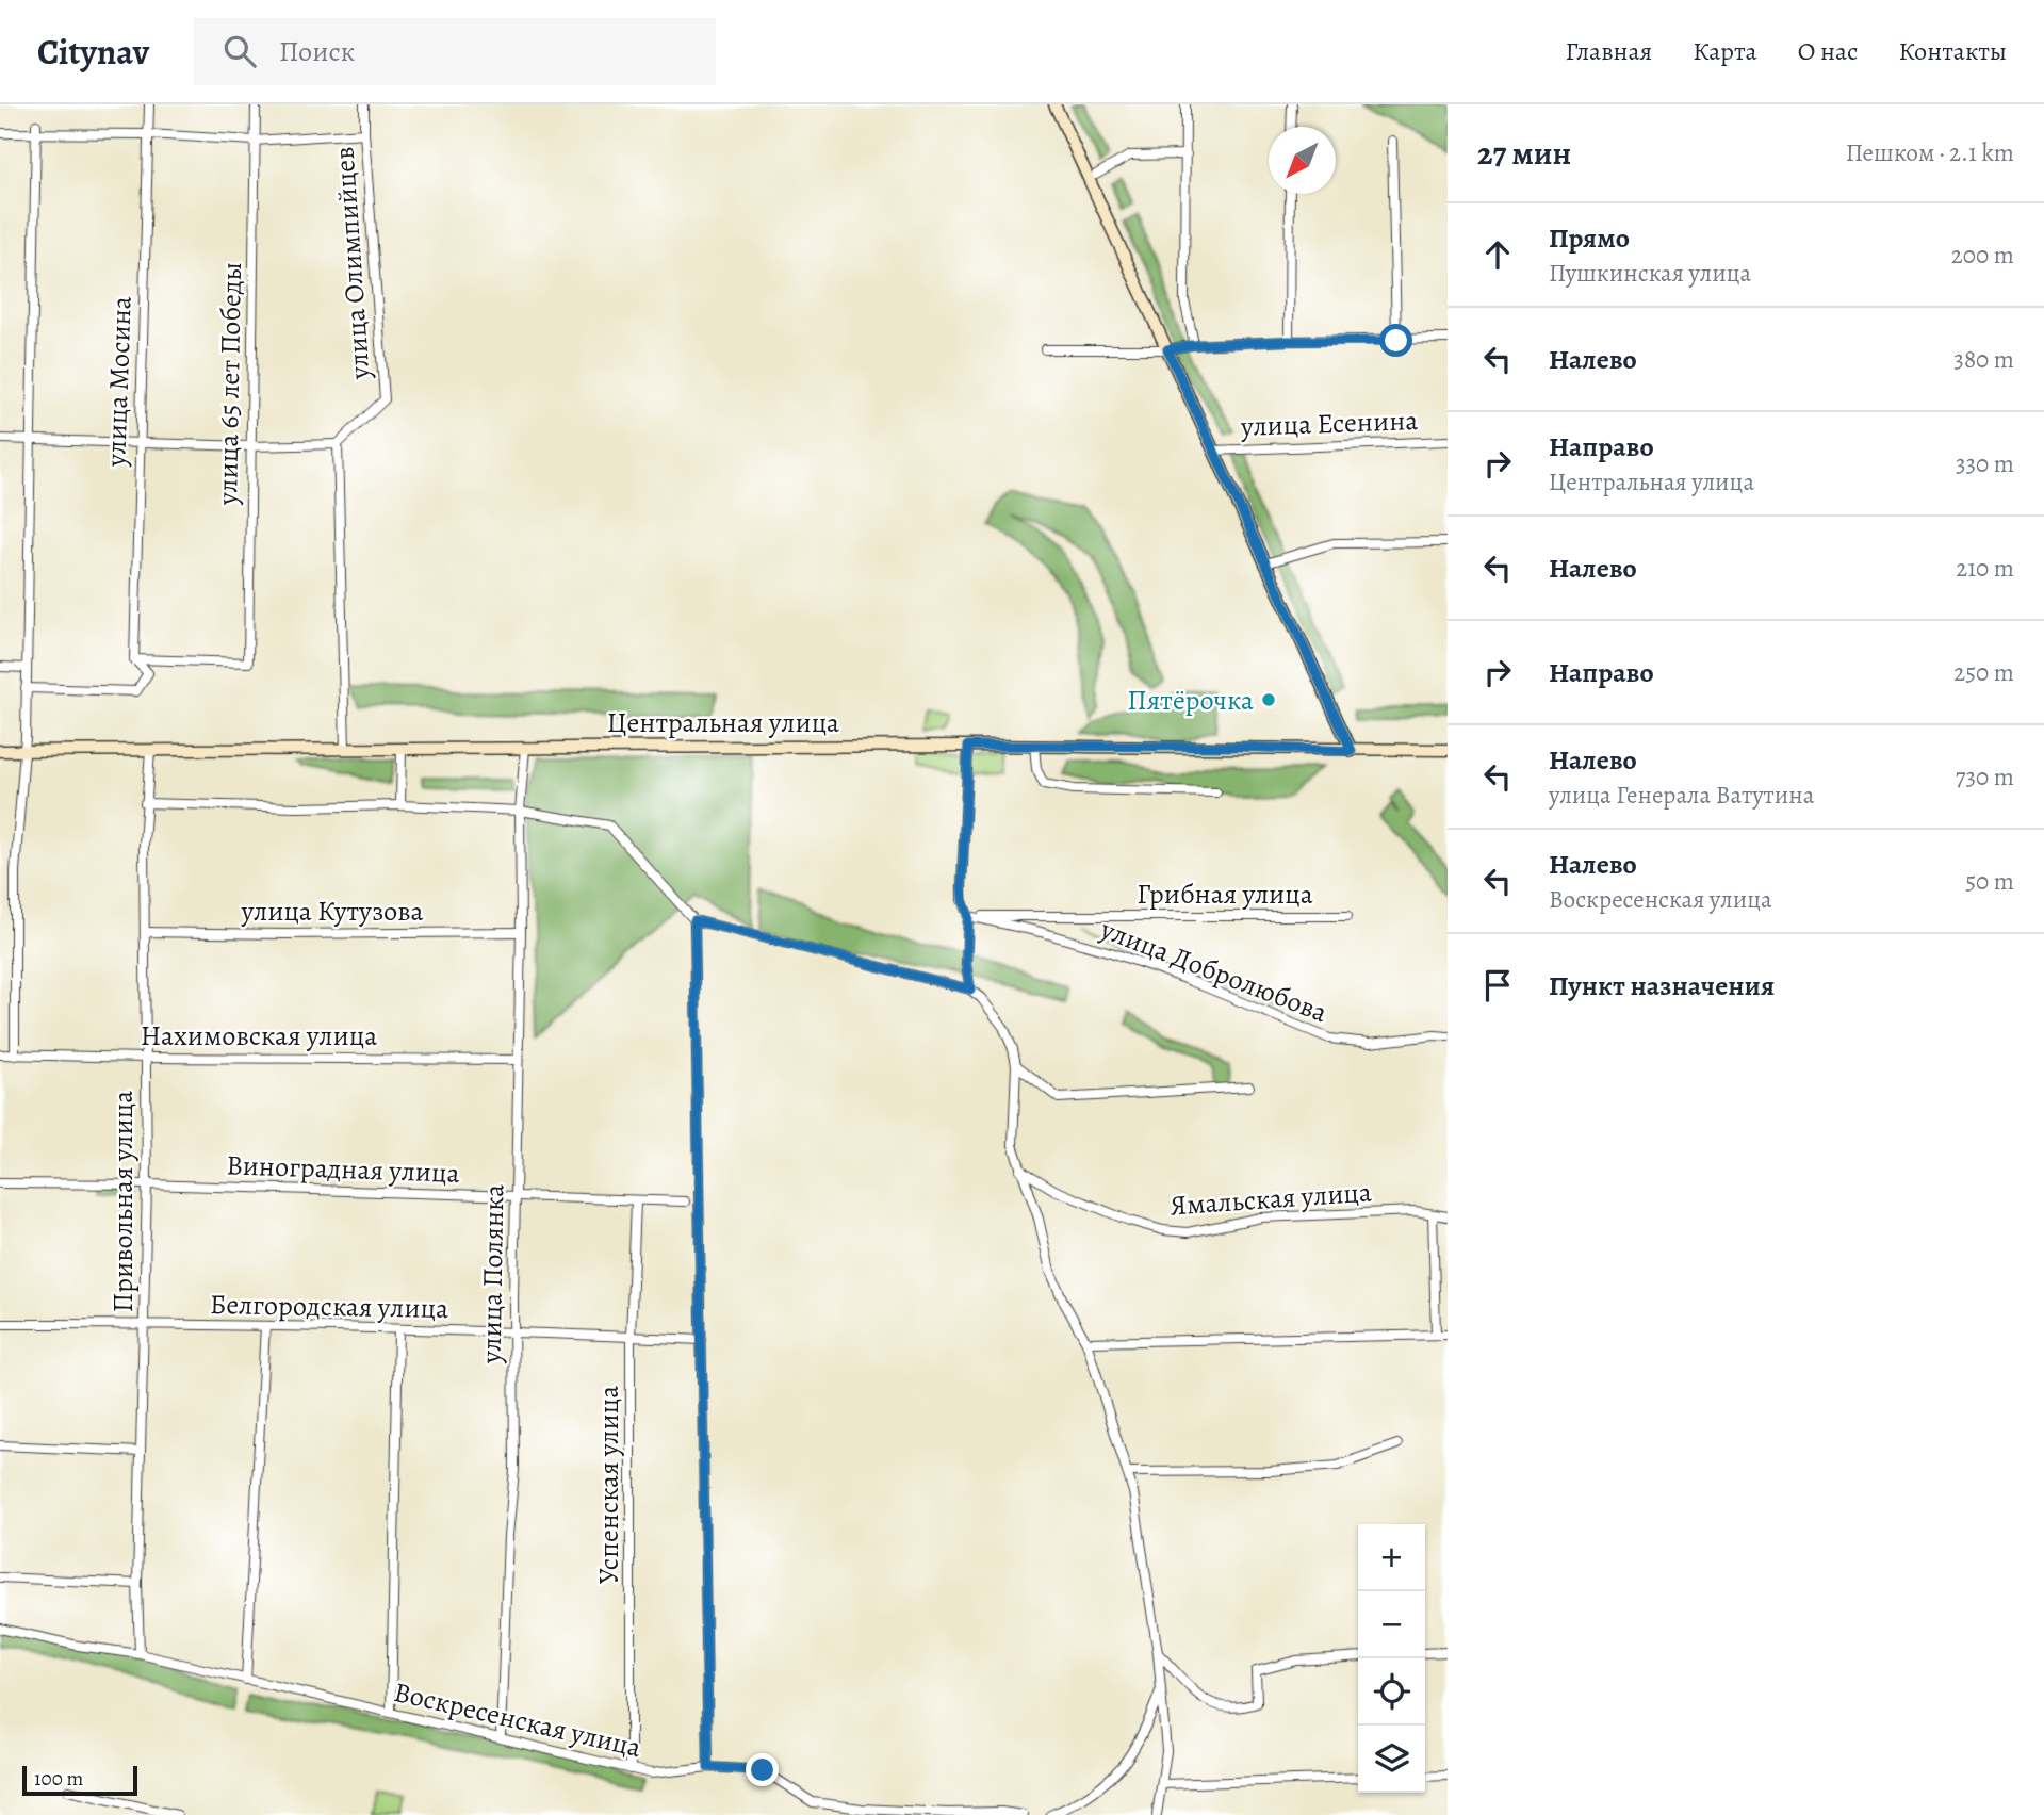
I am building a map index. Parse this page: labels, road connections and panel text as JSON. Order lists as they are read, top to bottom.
{
  "streets": {
    "main road": ["Центральная улица"],
    "street": [
      "улица Олимпийцев",
      "улица Мосина",
      "улица 65 лет Победы",
      "улица Есенина",
      "Грибная улица",
      "улица Кутузова",
      "улица Добролюбова",
      "Нахимовская улица",
      "Виноградная улица",
      "Ямальская улица",
      "Привольная улица",
      "улица Полянка",
      "Белгородская улица",
      "Успенская улица",
      "Воскресенская улица"
    ]
  },
  "crossings": [
    ["улица Мосина", "улица 65 лет Победы"],
    ["Центральная улица", "Привольная улица"],
    ["Центральная улица", "улица Полянка"],
    ["Грибная улица", "улица Добролюбова"],
    ["улица Кутузова", "Привольная улица"],
    ["улица Кутузова", "улица Полянка"],
    ["Нахимовская улица", "Привольная улица"],
    ["Нахимовская улица", "улица Полянка"],
    ["Виноградная улица", "Привольная улица"],
    ["Виноградная улица", "улица Полянка"],
    ["Виноградная улица", "Успенская улица"],
    ["Привольная улица", "Белгородская улица"],
    ["Привольная улица", "Воскресенская улица"],
    ["улица Полянка", "Белгородская улица"],
    ["улица Полянка", "Воскресенская улица"],
    ["Белгородская улица", "Успенская улица"],
    ["Успенская улица", "Воскресенская улица"]
  ],
  "places": ["Пятёрочка"],
  "scale_bar": "100 m",
  "north": "bottom left",
  "page": {
    "header": "Citynav",
    "search": "Поиск",
    "nav": [
      "Главная",
      "Карта",
      "О нас",
      "Контакты"
    ],
    "heading": ["27 мин", "Пешком · 2.1 km"],
    "list": [
      ["Прямо", "Пушкинская улица", "200 m"],
      ["Налево", "380 m"],
      ["Направо", "Центральная улица", "330 m"],
      ["Налево", "210 m"],
      ["Направо", "250 m"],
      ["Налево", "улица Генерала Ватутина", "730 m"],
      ["Налево", "Воскресенская улица", "50 m"],
      "Пункт назначения"
    ],
    "map_buttons": ["+", "−"],
    "scale": "100 m"
  }
}
